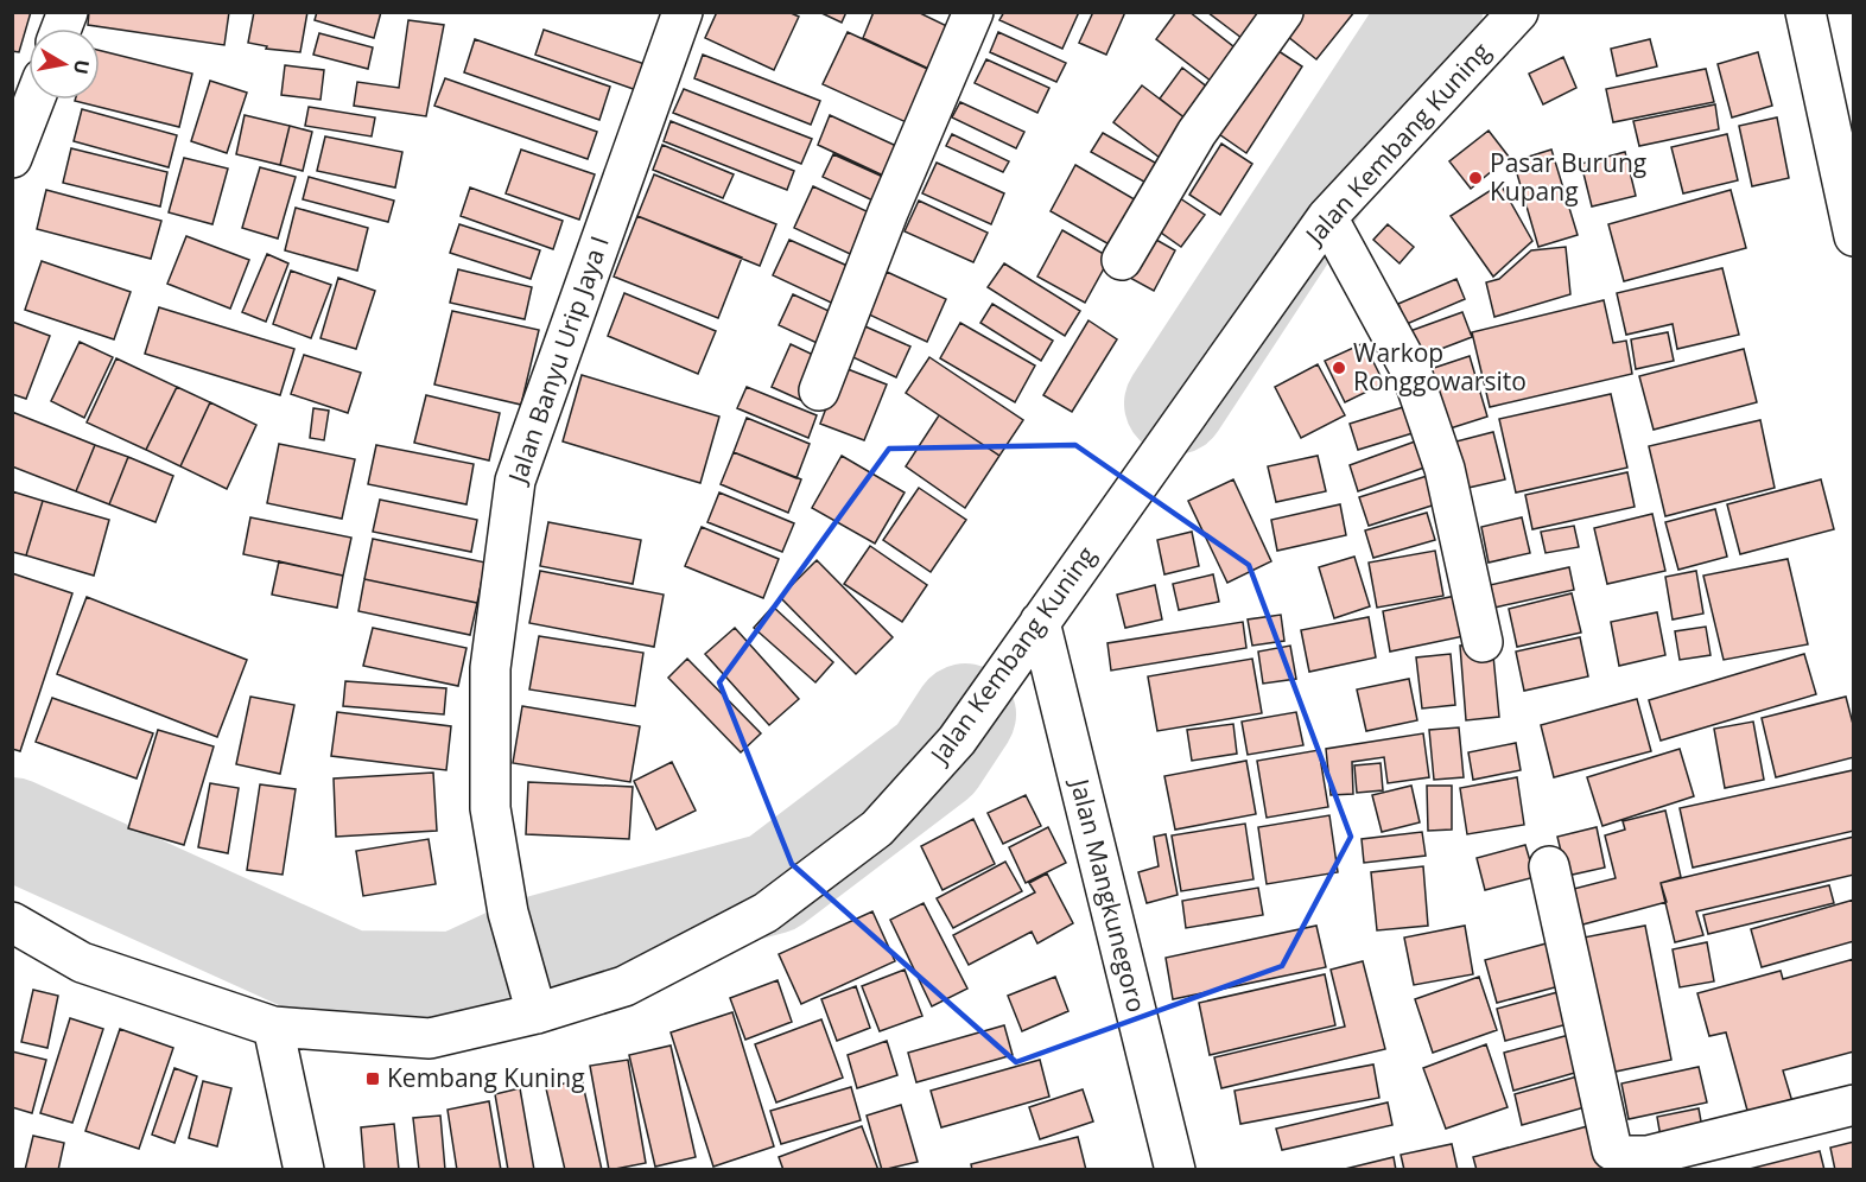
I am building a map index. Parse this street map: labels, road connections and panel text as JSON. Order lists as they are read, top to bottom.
{
  "streets": {
    "street": ["Jalan Kembang Kuning", "Jalan Banyu Urip Jaya I", "Jalan Mangkunegoro"]
  },
  "crossings": [
    ["Jalan Kembang Kuning", "Jalan Banyu Urip Jaya I"],
    ["Jalan Kembang Kuning", "Jalan Mangkunegoro"]
  ],
  "places": {
    "other": ["Pasar Burung Kupang", "Warkop Ronggowarsito"],
    "transit": ["Kembang Kuning"]
  },
  "north": "right"
}
